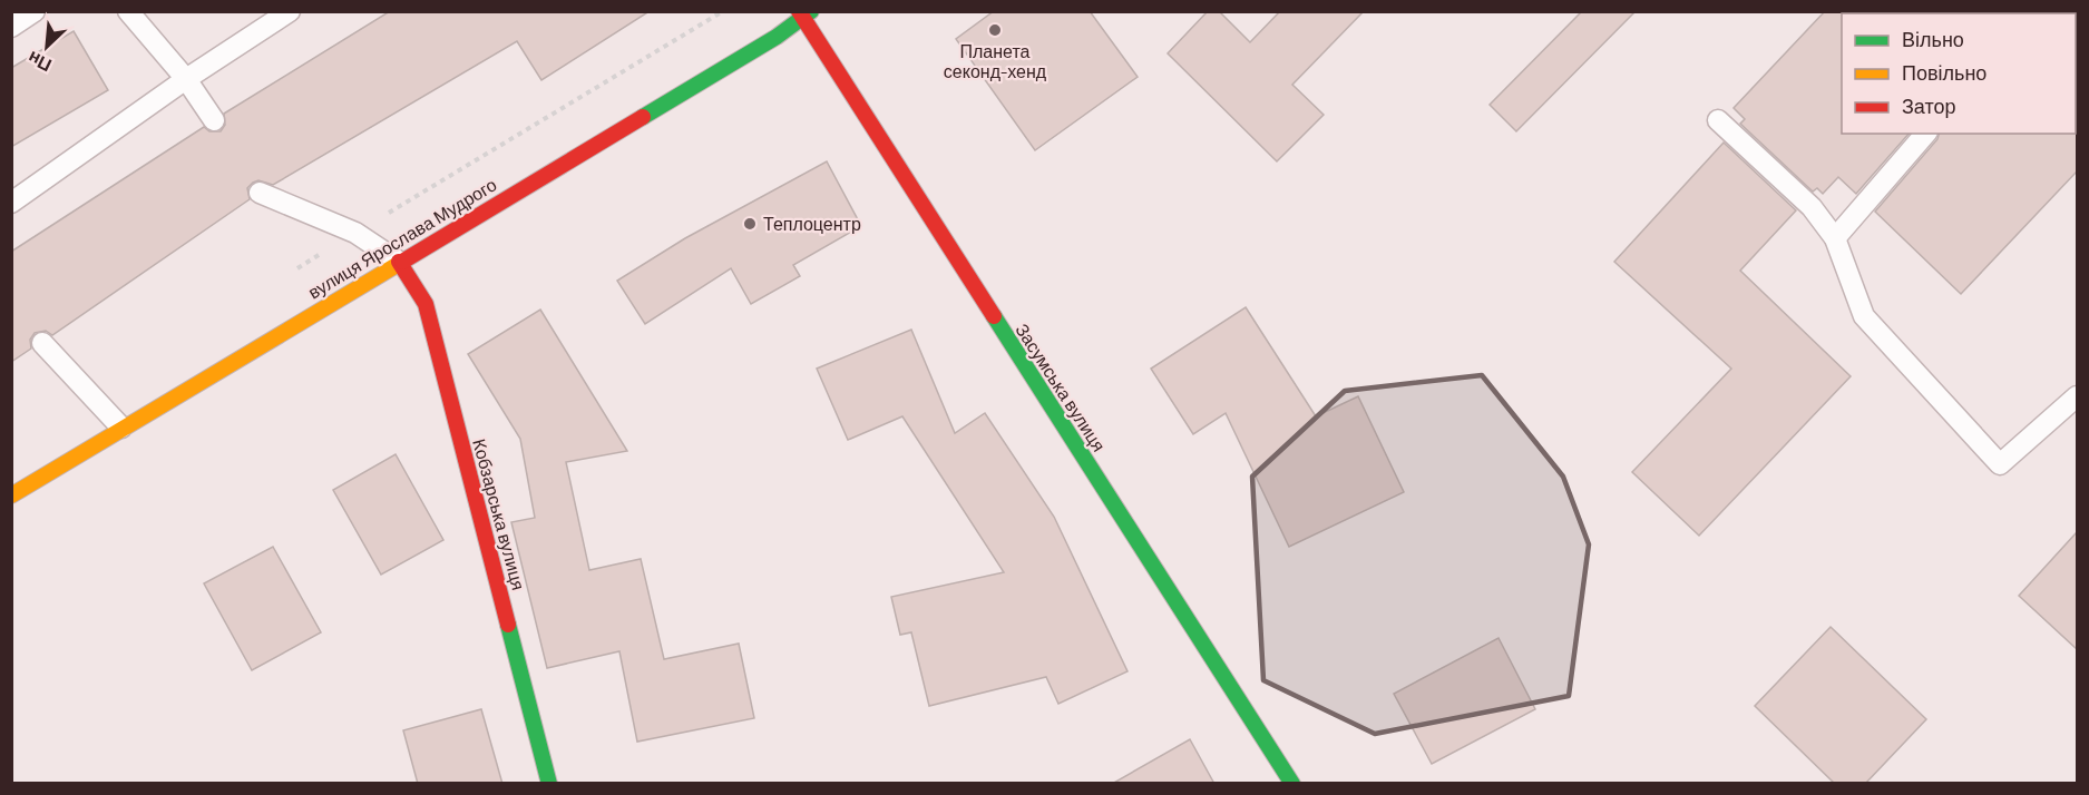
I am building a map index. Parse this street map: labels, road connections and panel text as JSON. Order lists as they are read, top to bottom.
{
  "streets": {
    "street": ["вулиця Ярослава Мудрого", "Засумська вулиця", "Кобзарська вулиця"]
  },
  "crossings": [
    ["вулиця Ярослава Мудрого", "Засумська вулиця"],
    ["вулиця Ярослава Мудрого", "Кобзарська вулиця"]
  ],
  "places": ["Планета секонд-хенд", "Теплоцентр"],
  "legend": ["Вільно", "Повільно", "Затор"],
  "north": "bottom left"
}
